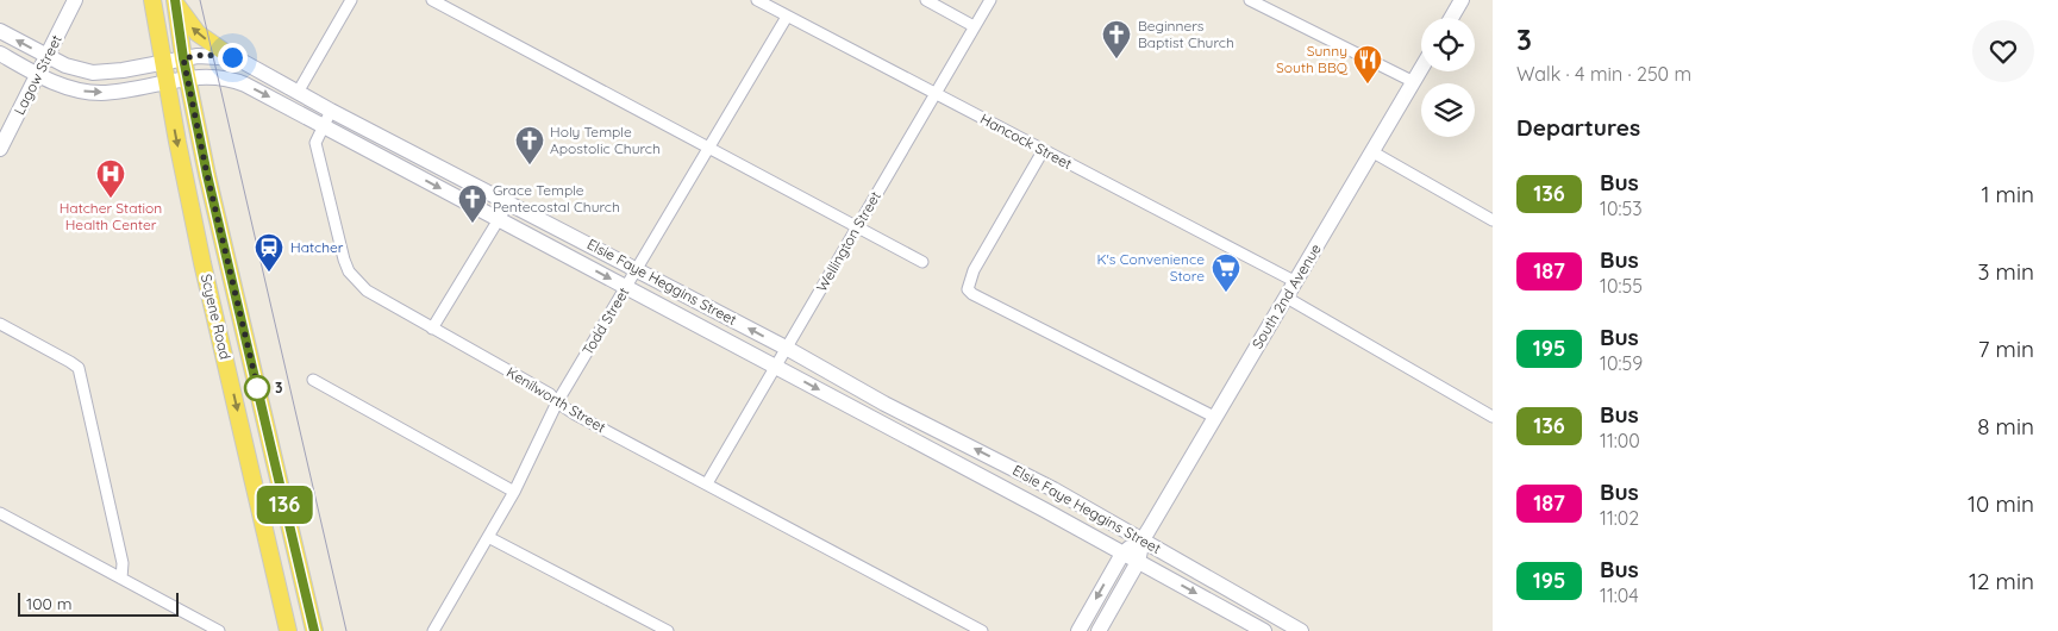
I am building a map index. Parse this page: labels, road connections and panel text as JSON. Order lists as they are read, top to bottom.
{
  "streets": {
    "main road": [
      "Lagow Street",
      "Elsie Faye Heggins Street",
      "South 2nd Avenue",
      "Scyene Road"
    ],
    "street": [
      "Hancock Street",
      "Wellington Street",
      "Todd Street",
      "Kenilworth Street"
    ]
  },
  "crossings": [
    ["Lagow Street", "Elsie Faye Heggins Street"],
    ["Hancock Street", "Wellington Street"],
    ["Hancock Street", "South 2nd Avenue"],
    ["Hancock Street", "Todd Street"],
    ["Wellington Street", "Elsie Faye Heggins Street"],
    ["Wellington Street", "Kenilworth Street"],
    ["Elsie Faye Heggins Street", "South 2nd Avenue"],
    ["Elsie Faye Heggins Street", "Scyene Road"],
    ["Elsie Faye Heggins Street", "Todd Street"],
    ["Elsie Faye Heggins Street", "Kenilworth Street"],
    ["Todd Street", "Kenilworth Street"]
  ],
  "places": {
    "church": ["Beginners Baptist Church", "Holy Temple Apostolic Church", "Grace Temple Pentecostal Church"],
    "restaurant": ["Sunny South BBQ"],
    "hospital": ["Hatcher Station Health Center"],
    "station": ["Hatcher"],
    "supermarket": ["K's Convenience Store"],
    "other": ["3"]
  },
  "lines": ["bus line 136"],
  "scale_bar": "100 m",
  "page": {
    "on_map": "136",
    "heading": [
      ["3", "Walk · 4 min · 250 m"],
      "Departures"
    ],
    "list": [
      {
        "mark": "136",
        "name": "Bus",
        "note": "10:53",
        "value": "1 min"
      },
      {
        "mark": "187",
        "name": "Bus",
        "note": "10:55",
        "value": "3 min"
      },
      {
        "mark": "195",
        "name": "Bus",
        "note": "10:59",
        "value": "7 min"
      },
      {
        "mark": "136",
        "name": "Bus",
        "note": "11:00",
        "value": "8 min"
      },
      {
        "mark": "187",
        "name": "Bus",
        "note": "11:02",
        "value": "10 min"
      },
      {
        "mark": "195",
        "name": "Bus",
        "note": "11:04",
        "value": "12 min"
      }
    ],
    "scale": "100 m"
  }
}
